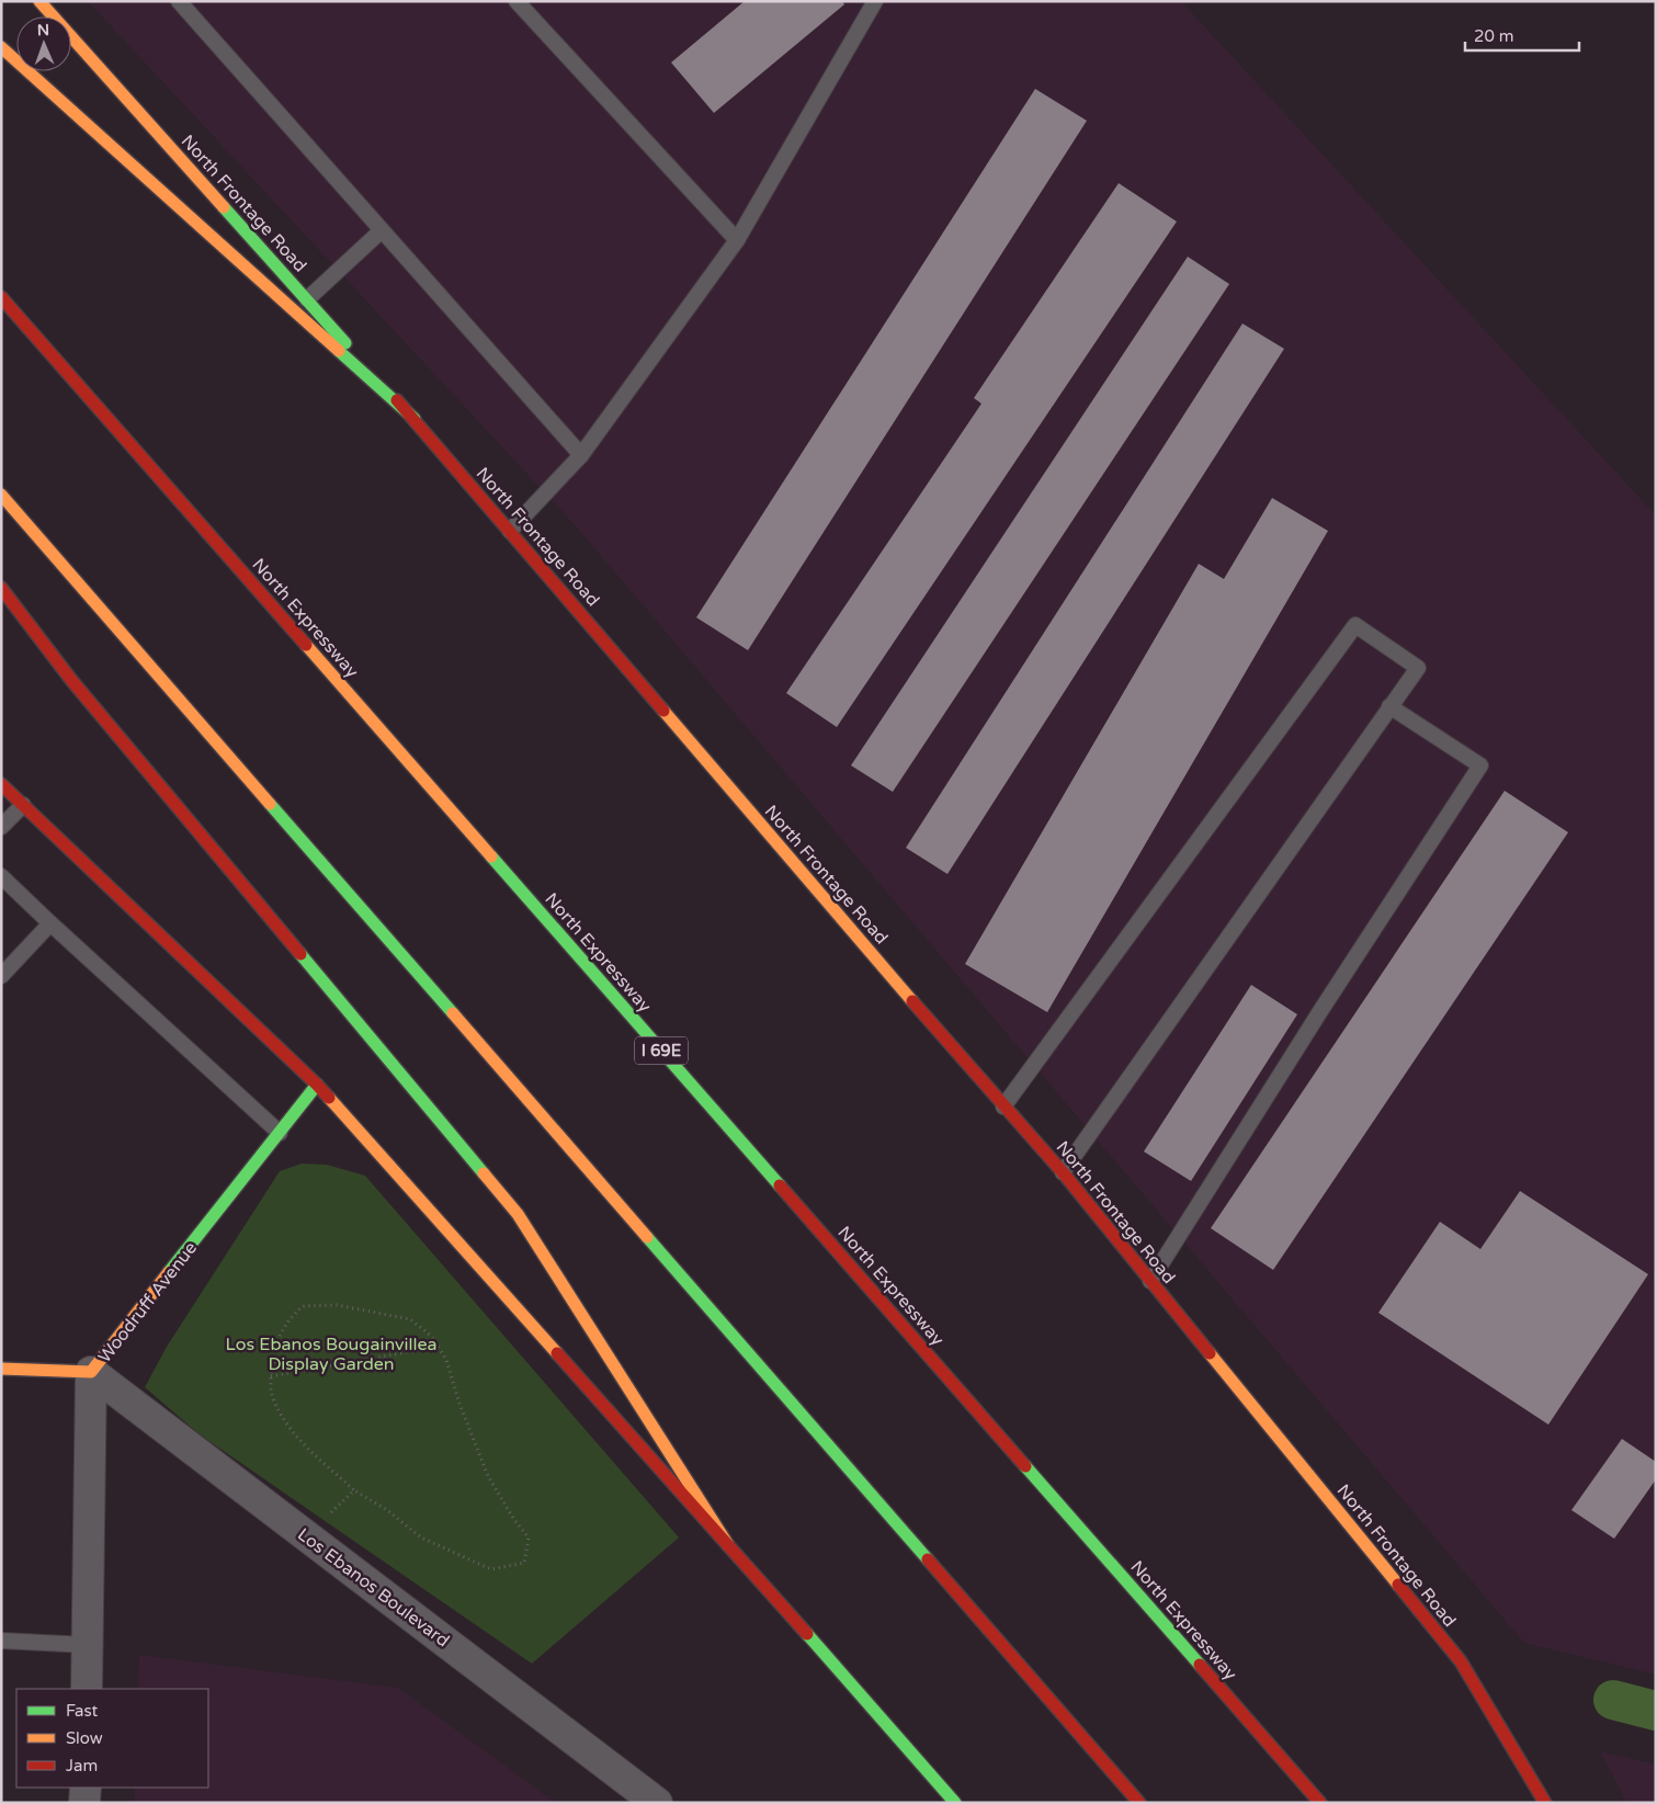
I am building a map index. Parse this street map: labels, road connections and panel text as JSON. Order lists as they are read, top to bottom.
{
  "streets": {
    "main road": [
      "North Frontage Road",
      "North Expressway",
      "I 69E",
      "Woodruff Avenue"
    ],
    "street": ["Los Ebanos Boulevard"]
  },
  "crossings": [
    ["Woodruff Avenue", "Los Ebanos Boulevard"]
  ],
  "parks": ["Los Ebanos Bougainvillea Display Garden"],
  "legend": ["Fast", "Slow", "Jam"],
  "scale_bar": "20 m",
  "north": "top"
}
